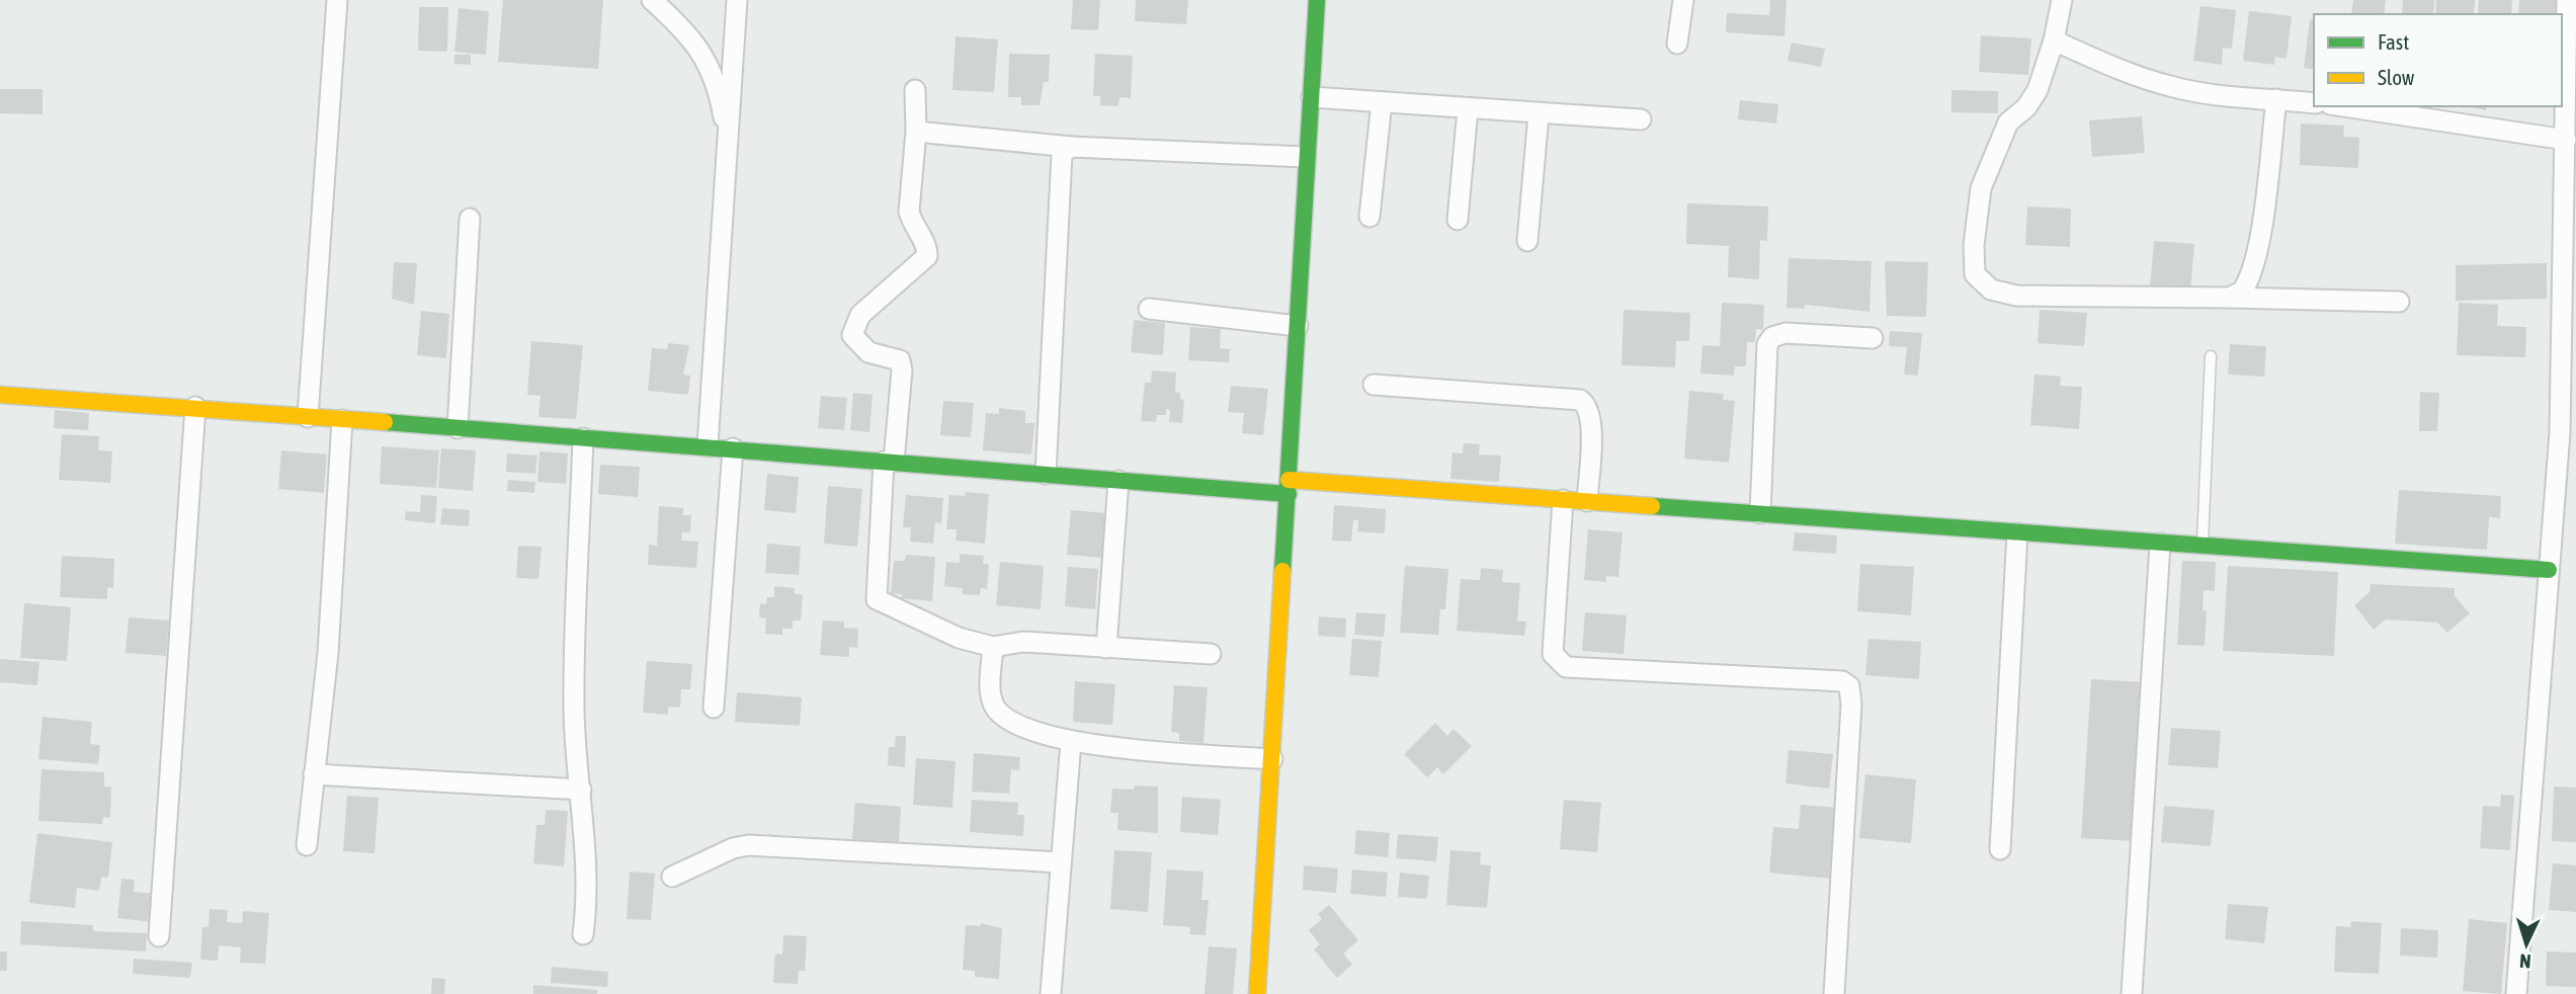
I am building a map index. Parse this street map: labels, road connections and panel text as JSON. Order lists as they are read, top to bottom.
{
  "legend": ["Fast", "Slow"],
  "north": "bottom"
}
